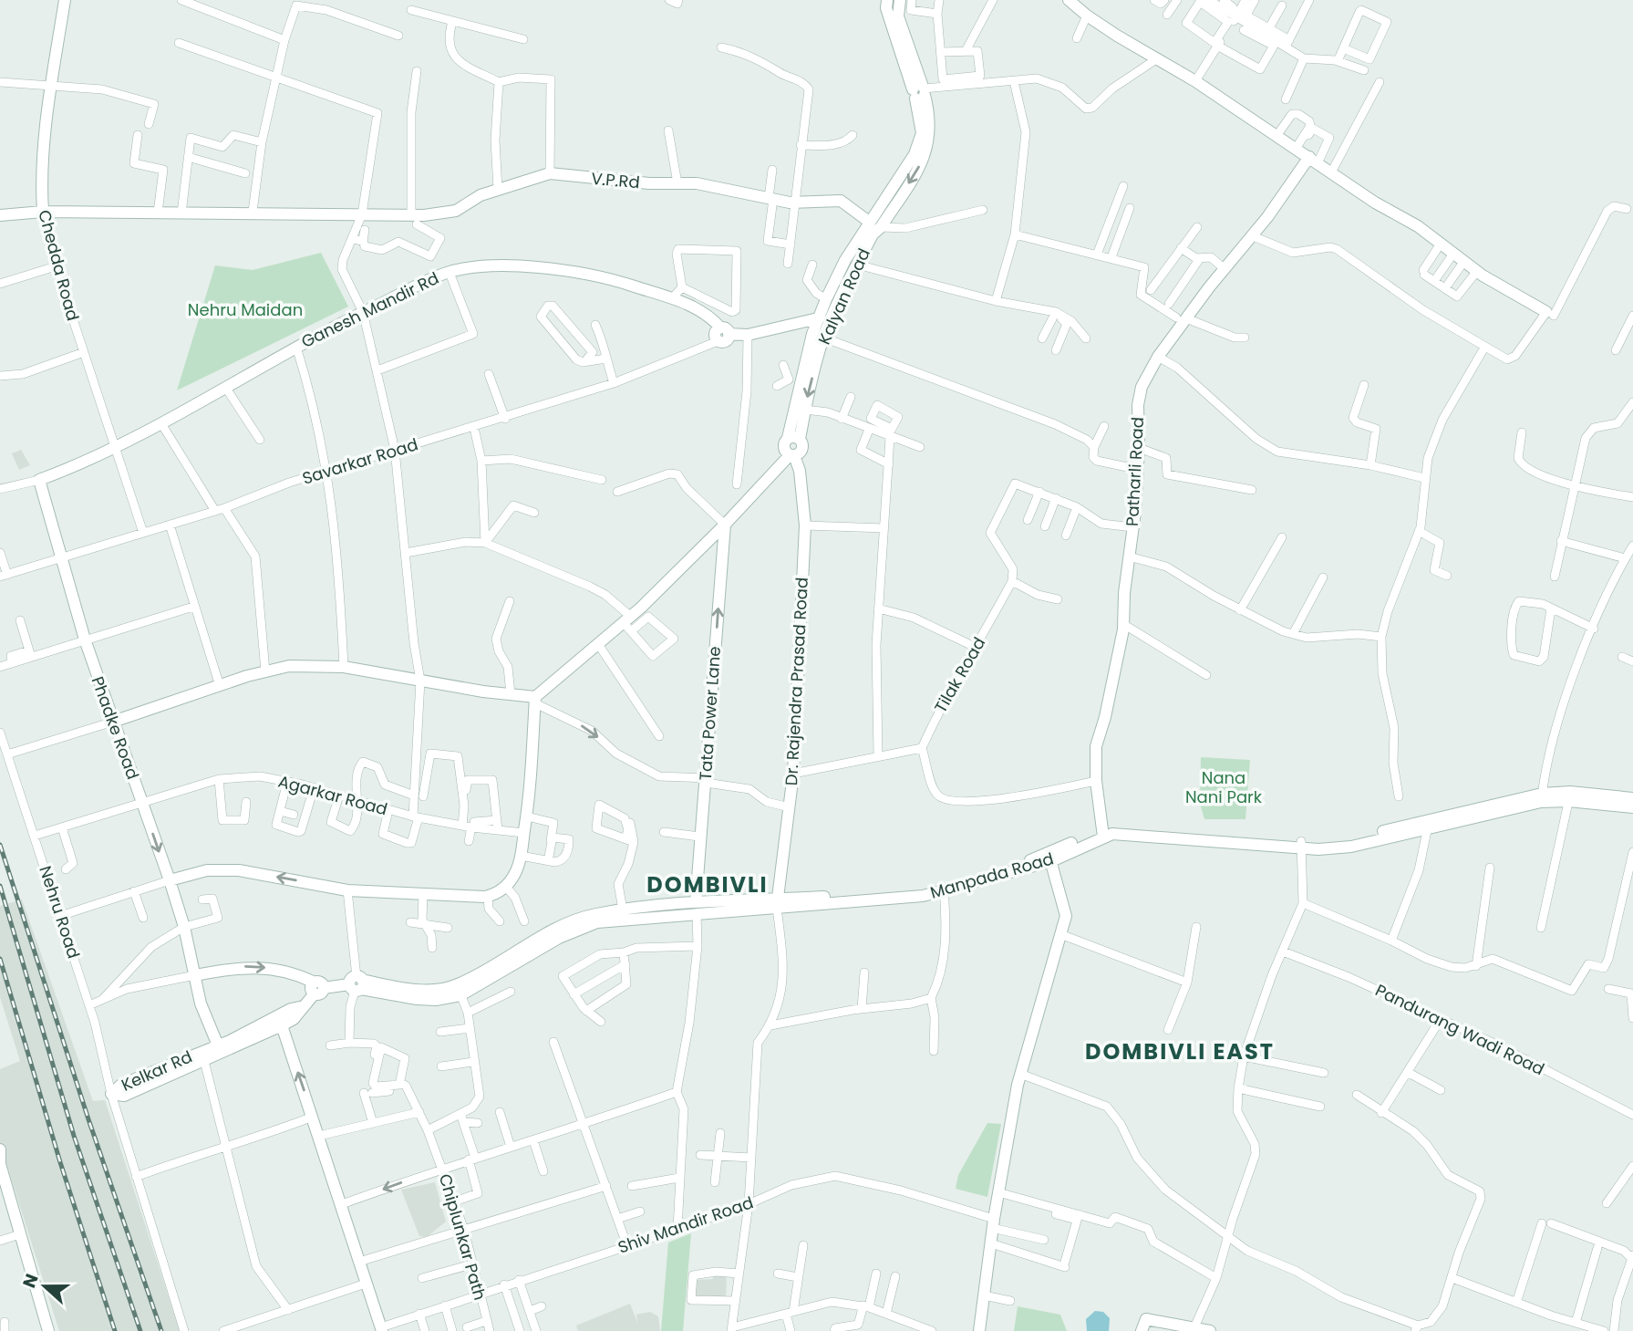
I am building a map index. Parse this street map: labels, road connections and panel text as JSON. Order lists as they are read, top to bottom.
{
  "streets": {
    "street": [
      "V.P.Rd",
      "Chedda Road",
      "Kalyan Road",
      "Ganesh Mandir Rd",
      "Savarkar Road",
      "Patharli Road",
      "Tilak Road",
      "Dr. Rajendra Prasad Road",
      "Tata Power Lane",
      "Phadke Road",
      "Agarkar Road",
      "Manpada Road",
      "Nehru Road",
      "Pandurang Wadi Road",
      "Kelkar Rd",
      "Shiv Mandir Road",
      "Chiplunkar Path"
    ]
  },
  "crossings": [
    ["V.P.Rd", "Chedda Road"],
    ["V.P.Rd", "Kalyan Road"],
    ["Chedda Road", "Ganesh Mandir Rd"],
    ["Chedda Road", "Savarkar Road"],
    ["Kalyan Road", "Dr. Rajendra Prasad Road"],
    ["Ganesh Mandir Rd", "Phadke Road"],
    ["Savarkar Road", "Phadke Road"],
    ["Patharli Road", "Manpada Road"],
    ["Dr. Rajendra Prasad Road", "Manpada Road"],
    ["Tata Power Lane", "Manpada Road"],
    ["Tata Power Lane", "Shiv Mandir Road"],
    ["Phadke Road", "Agarkar Road"],
    ["Phadke Road", "Kelkar Rd"],
    ["Agarkar Road", "Nehru Road"],
    ["Manpada Road", "Kelkar Rd"],
    ["Nehru Road", "Kelkar Rd"],
    ["Shiv Mandir Road", "Chiplunkar Path"]
  ],
  "one_way": ["Tata Power Lane"],
  "districts": ["DOMBIVLI", "DOMBIVLI EAST"],
  "parks": ["Nehru Maidan", "Nana Nani Park"],
  "north": "left"
}
